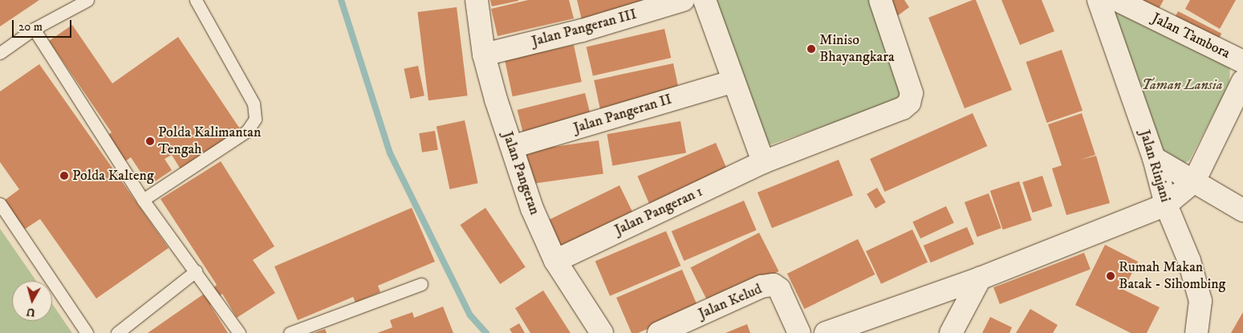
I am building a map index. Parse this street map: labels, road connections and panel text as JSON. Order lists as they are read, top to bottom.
{
  "streets": {
    "street": [
      "Jalan Pangeran III",
      "Jalan Tambora",
      "Jalan Pangeran II",
      "Jalan Rinjani",
      "Jalan Pangeran",
      "Jalan Pangeran 1",
      "Jalan Kelud"
    ]
  },
  "crossings": [
    ["Jalan Pangeran III", "Jalan Pangeran"],
    ["Jalan Pangeran II", "Jalan Pangeran"],
    ["Jalan Pangeran", "Jalan Pangeran 1"]
  ],
  "parks": ["Taman Lansia"],
  "places": [
    "Miniso Bhayangkara",
    "Polda Kalimantan Tengah",
    "Polda Kalteng",
    "Rumah Makan Batak - Sihombing"
  ],
  "scale_bar": "20 m",
  "north": "bottom"
}
